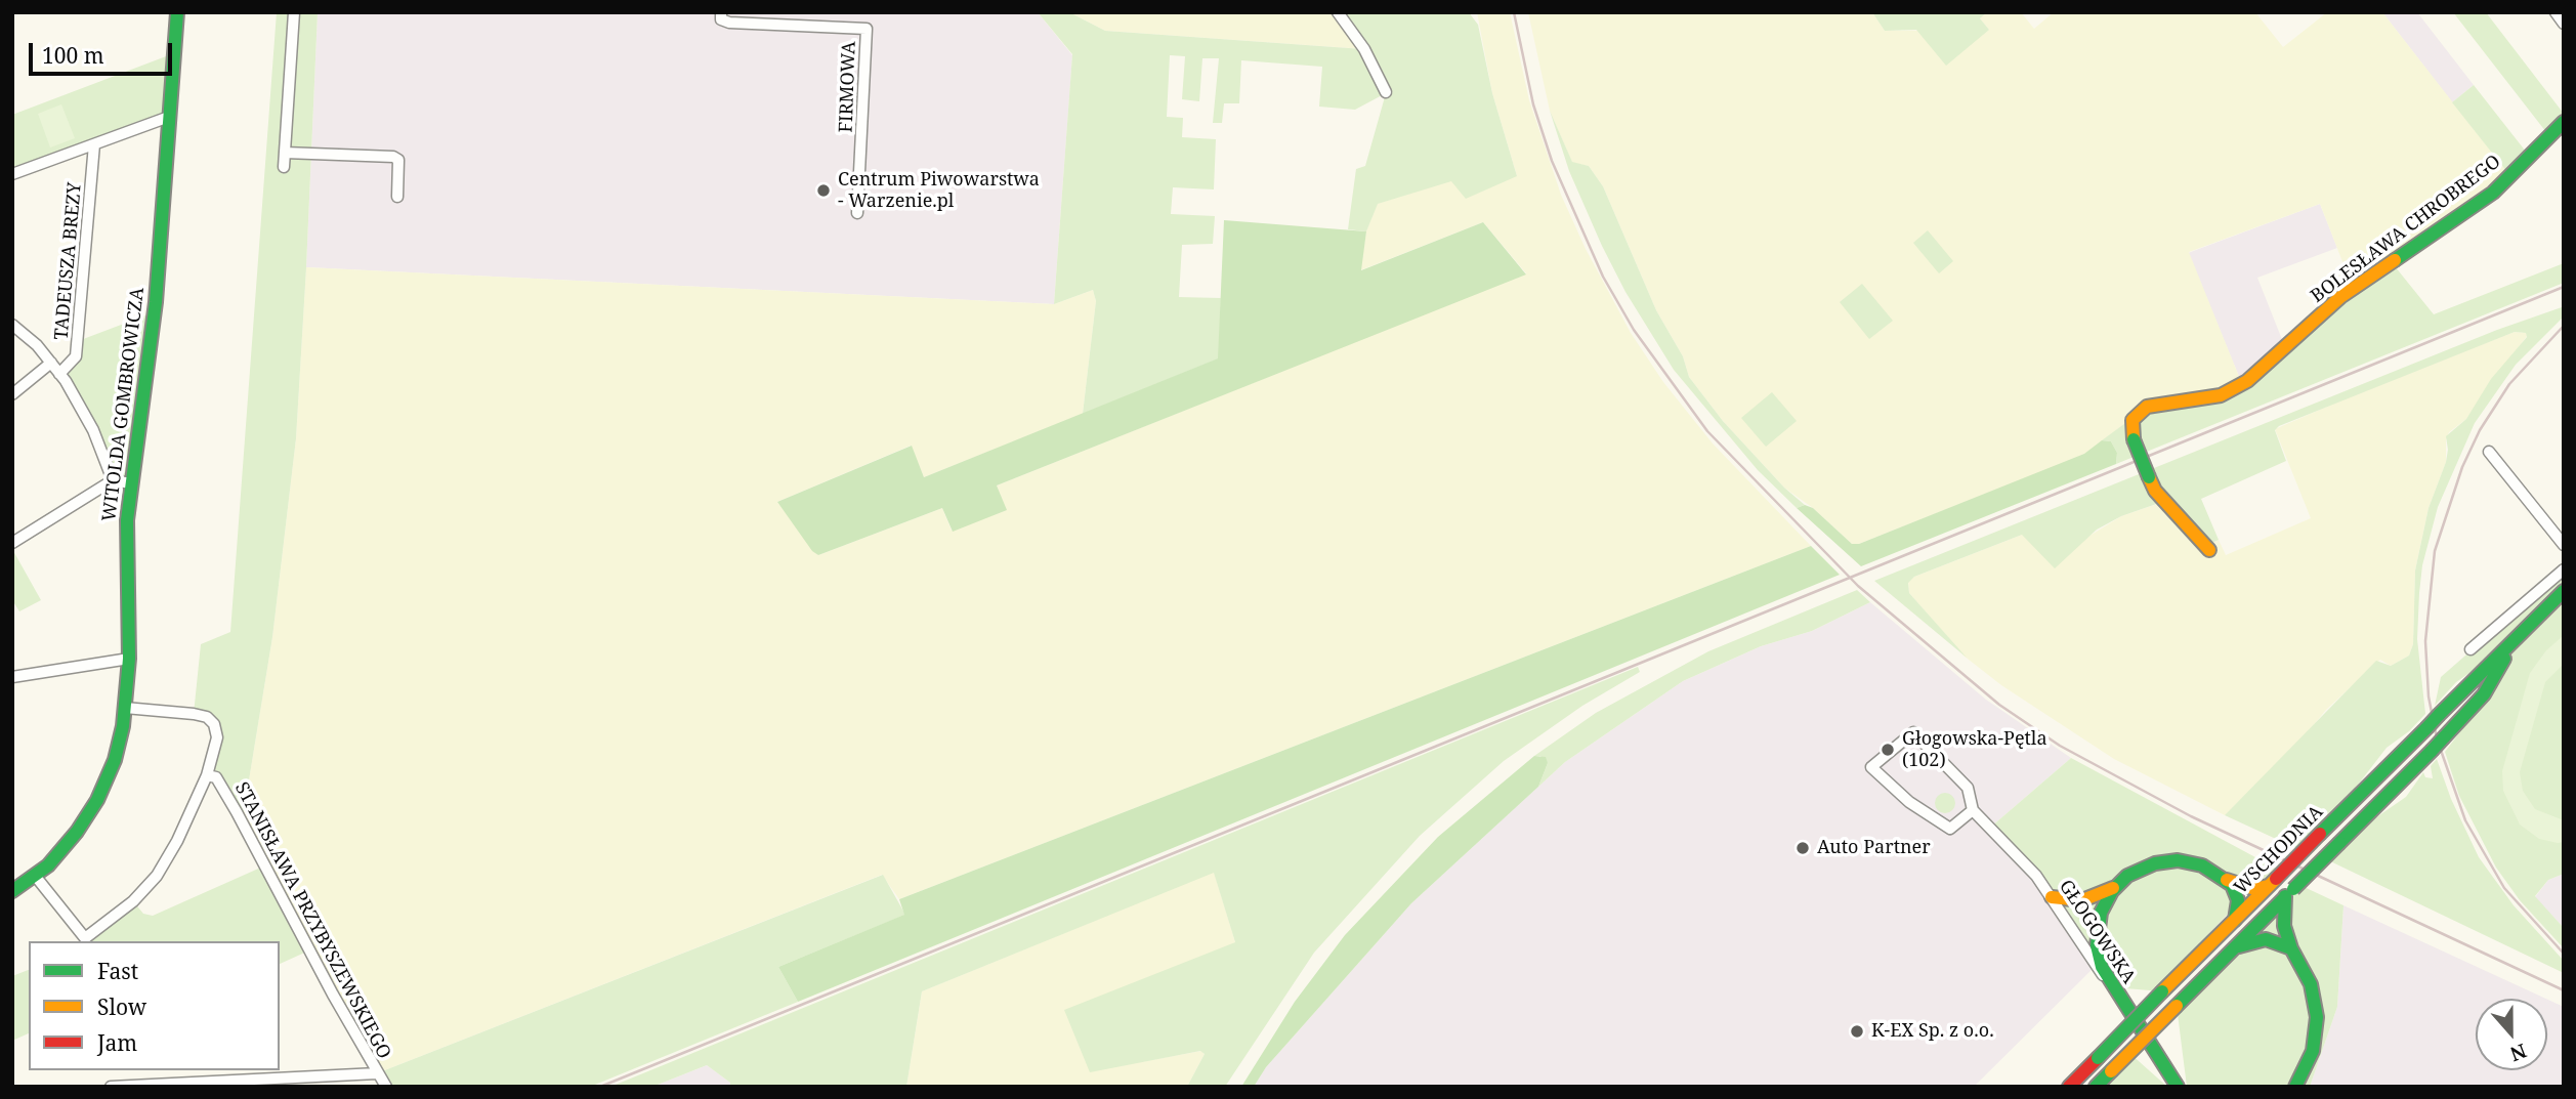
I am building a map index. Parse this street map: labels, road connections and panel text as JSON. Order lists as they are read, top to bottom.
{
  "streets": {
    "street": [
      "FIRMOWA",
      "BOLESŁAWA CHROBREGO",
      "TADEUSZA BREZY",
      "WITOLDA GOMBROWICZA",
      "WSCHODNIA",
      "STANISŁAWA PRZYBYSZEWSKIEGO",
      "GŁOGOWSKA"
    ]
  },
  "places": [
    "Centrum Piwowarstwa - Warzenie.pl",
    "Głogowska-Pętla (102)",
    "Auto Partner",
    "K-EX Sp. z o.o."
  ],
  "legend": ["Fast", "Slow", "Jam"],
  "scale_bar": "100 m",
  "north": "bottom"
}
